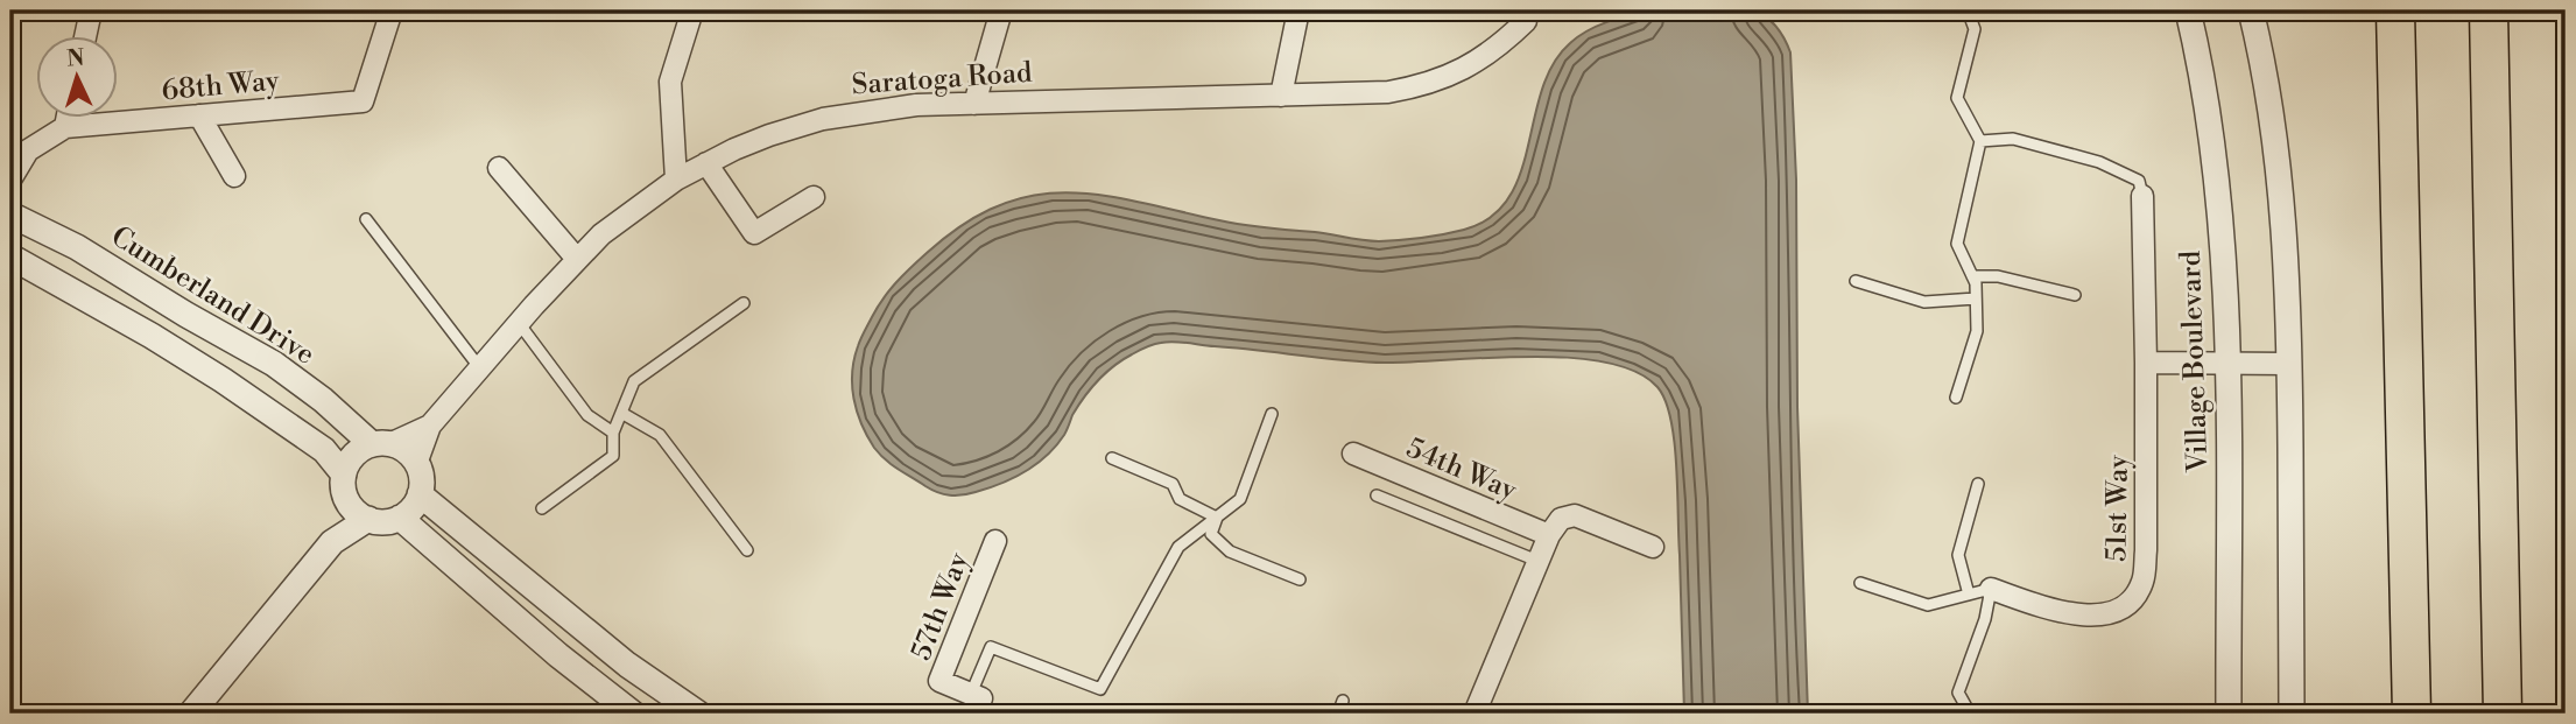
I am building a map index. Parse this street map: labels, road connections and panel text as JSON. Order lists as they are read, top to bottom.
{
  "streets": {
    "street": [
      "Saratoga Road",
      "68th Way",
      "Cumberland Drive",
      "Village Boulevard",
      "54th Way",
      "51st Way",
      "57th Way"
    ]
  },
  "crossings": [
    ["Saratoga Road", "Cumberland Drive"]
  ],
  "north": "top"
}
